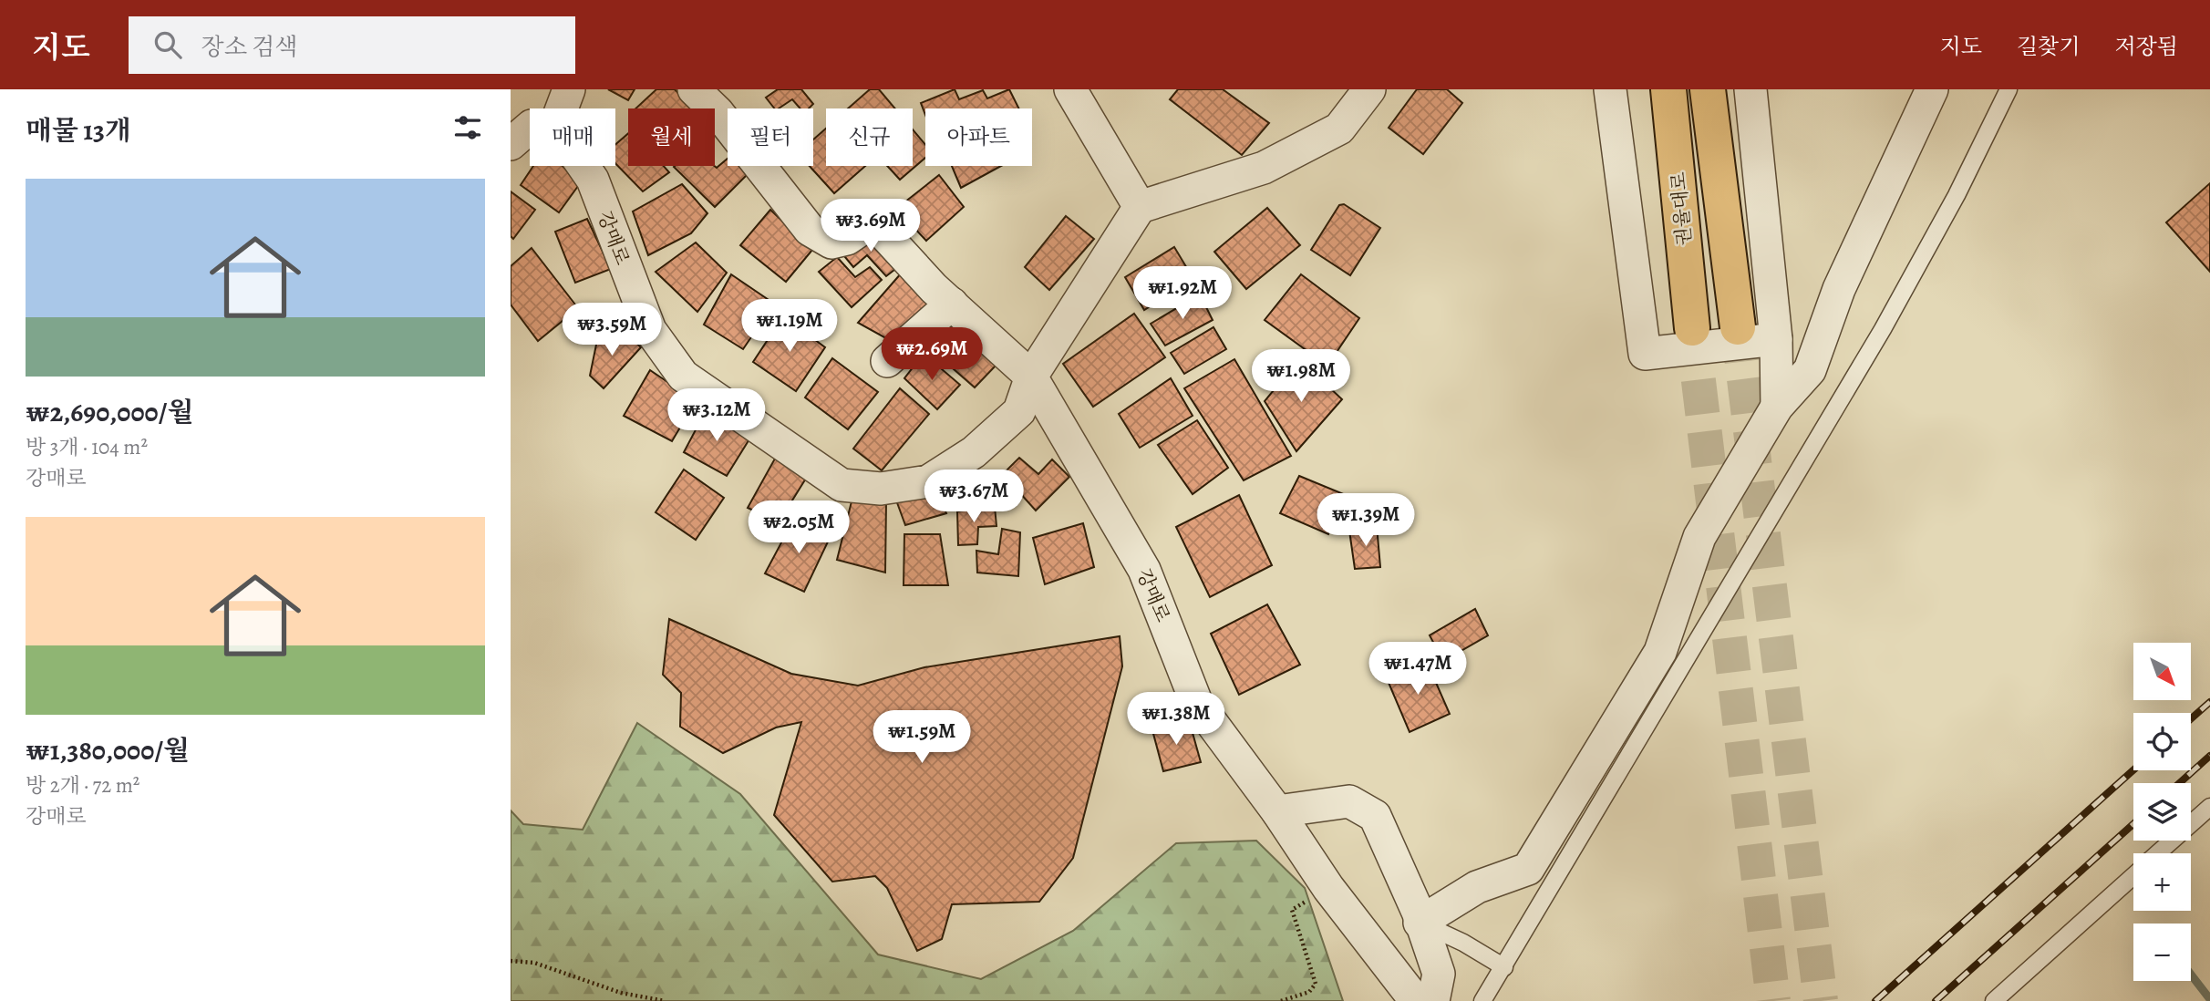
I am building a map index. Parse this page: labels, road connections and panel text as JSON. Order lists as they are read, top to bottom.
{
  "streets": {
    "highway": ["권율대로"],
    "street": ["강매로"]
  },
  "north": "bottom right",
  "page": {
    "header": "지도",
    "search": "장소 검색",
    "nav": ["지도", "길찾기", "저장됨"],
    "heading": "매물 13개",
    "chip": [
      "매매",
      "월세",
      "필터",
      "신규",
      "아파트"
    ],
    "list": [
      {
        "name": "₩2,690,000/월",
        "note": "방 3개 · 104 m² · 강매로"
      },
      {
        "name": "₩1,380,000/월",
        "note": "방 2개 · 72 m² · 강매로"
      }
    ],
    "price": [
      "₩3.69M",
      "₩1.92M",
      "₩1.19M",
      "₩3.59M",
      "₩2.69M",
      "₩1.98M",
      "₩3.12M",
      "₩3.67M",
      "₩1.39M",
      "₩2.05M",
      "₩1.47M",
      "₩1.38M",
      "₩1.59M"
    ],
    "map_buttons": ["+", "−"]
  }
}
